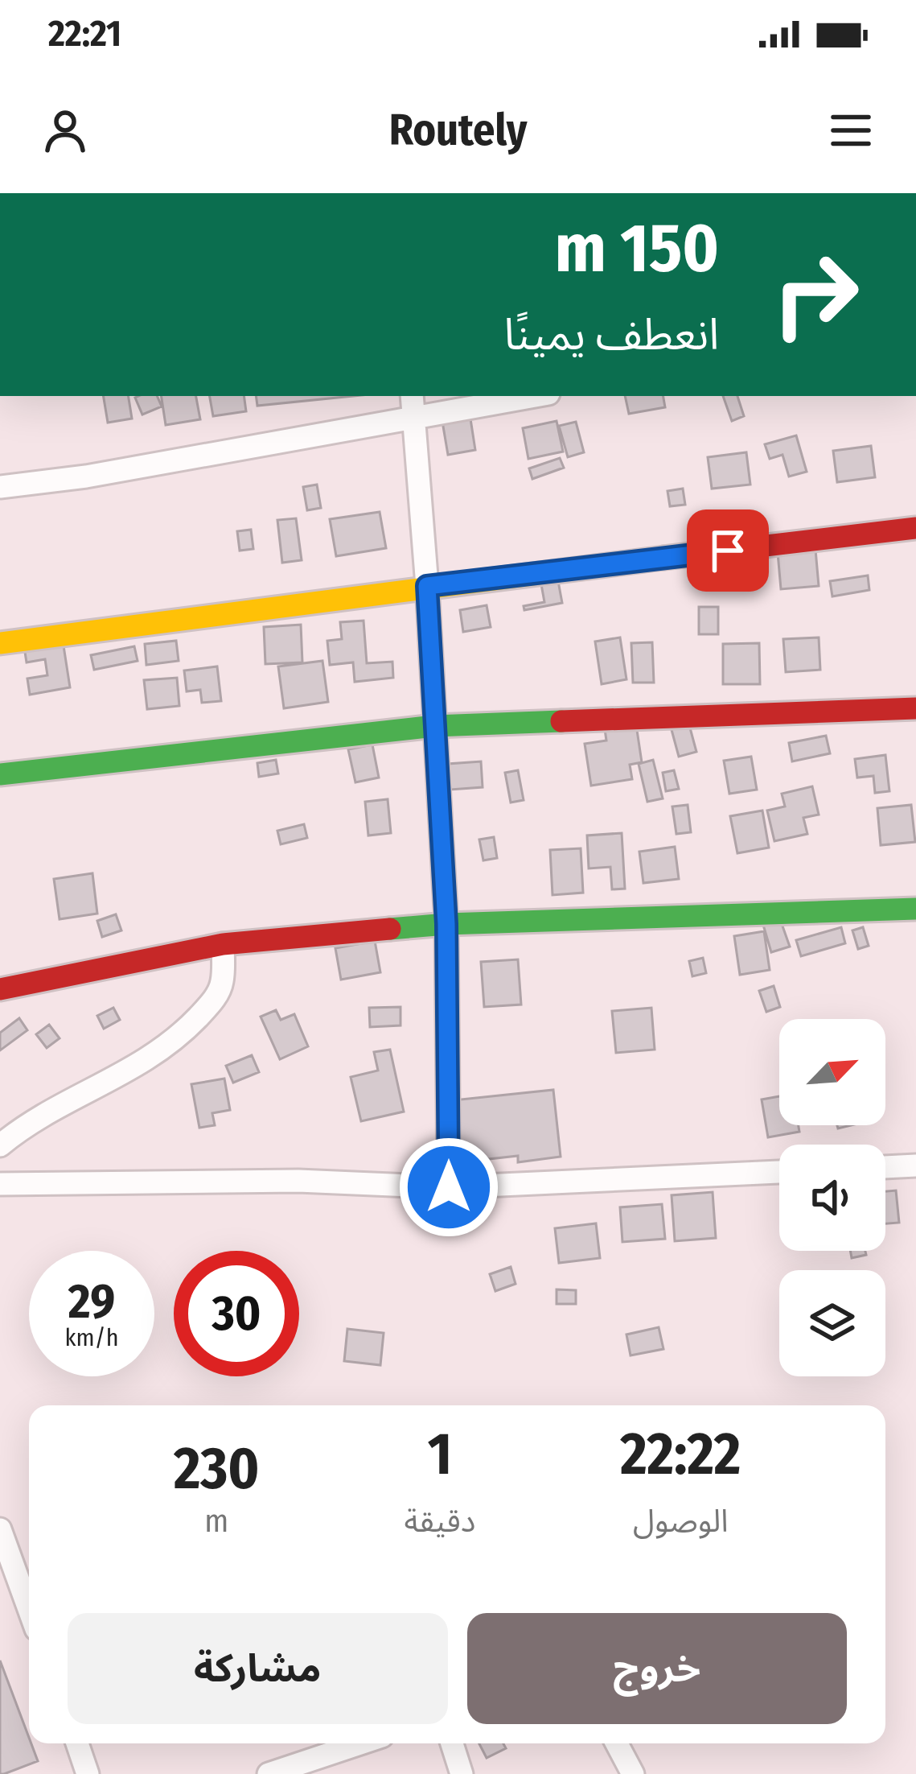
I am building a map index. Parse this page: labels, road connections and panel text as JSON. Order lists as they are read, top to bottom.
{
  "north": "top right",
  "page": {
    "status": "22:21",
    "header": "Routely",
    "turn": ["150 m", "انعطف يمينًا"],
    "speed": "29 km/h",
    "limit": "30",
    "eta": [
      "22:22",
      "الوصول",
      "1",
      "دقيقة",
      "230",
      "m"
    ],
    "buttons": ["خروج", "مشاركة"]
  }
}
